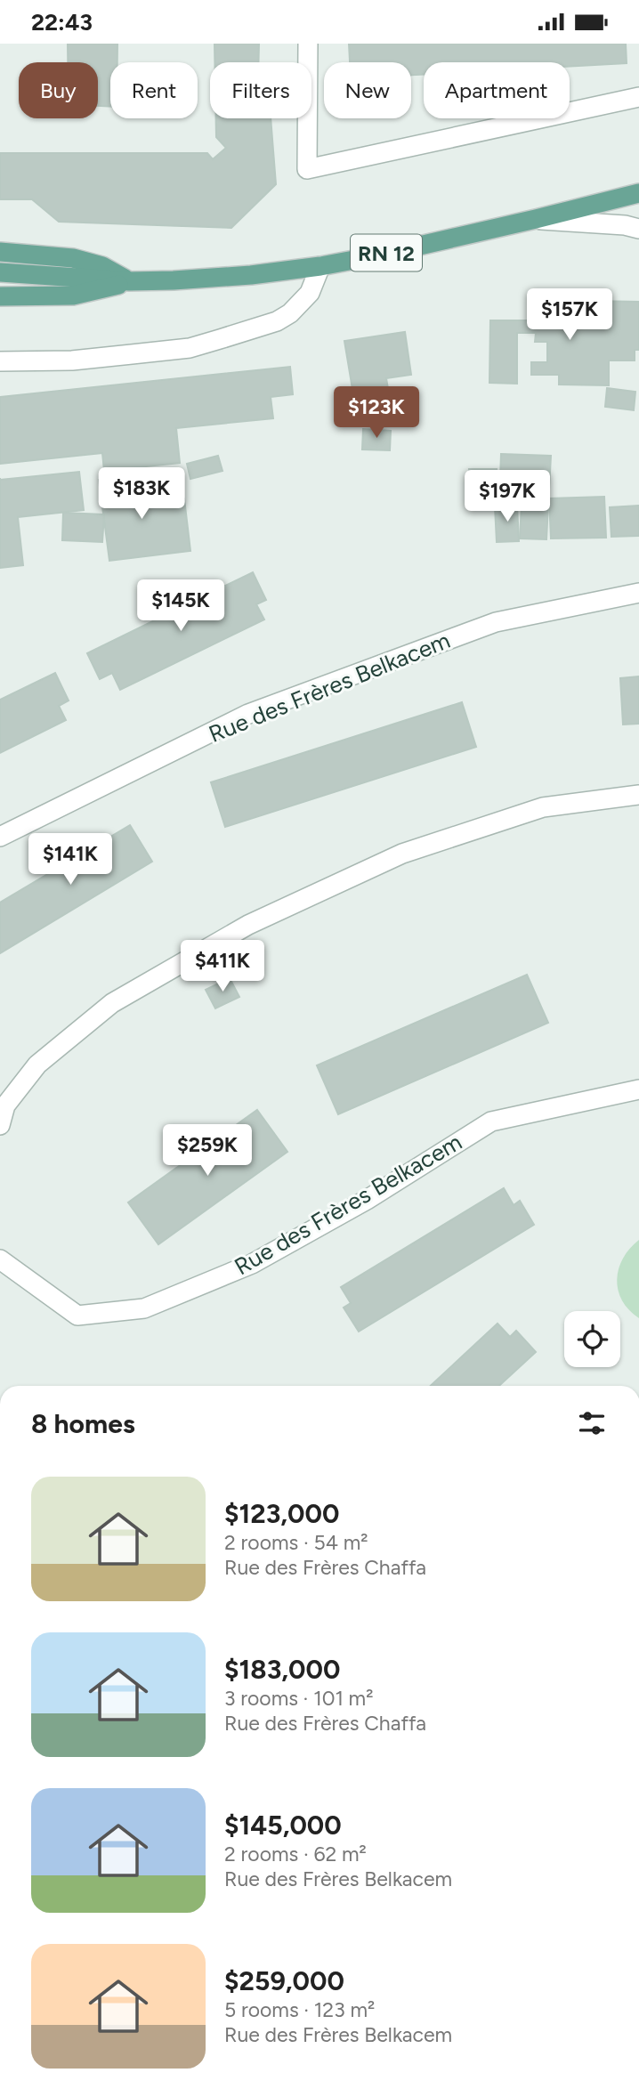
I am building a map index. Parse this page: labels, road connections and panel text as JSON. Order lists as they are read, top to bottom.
{
  "streets": {
    "main road": ["RN 12"],
    "street": ["Rue des Frères Belkacem"]
  },
  "page": {
    "status": "22:43",
    "chip": [
      "Buy",
      "Rent",
      "Filters",
      "New",
      "Apartment"
    ],
    "price": [
      "$157K",
      "$123K",
      "$183K",
      "$197K",
      "$145K",
      "$141K",
      "$411K",
      "$259K"
    ],
    "heading": "8 homes",
    "list": [
      {
        "name": "$123,000",
        "note": "2 rooms · 54 m² · Rue des Frères Chaffa"
      },
      {
        "name": "$183,000",
        "note": "3 rooms · 101 m² · Rue des Frères Chaffa"
      },
      {
        "name": "$145,000",
        "note": "2 rooms · 62 m² · Rue des Frères Belkacem"
      },
      {
        "name": "$259,000",
        "note": "5 rooms · 123 m² · Rue des Frères Belkacem"
      }
    ]
  }
}
